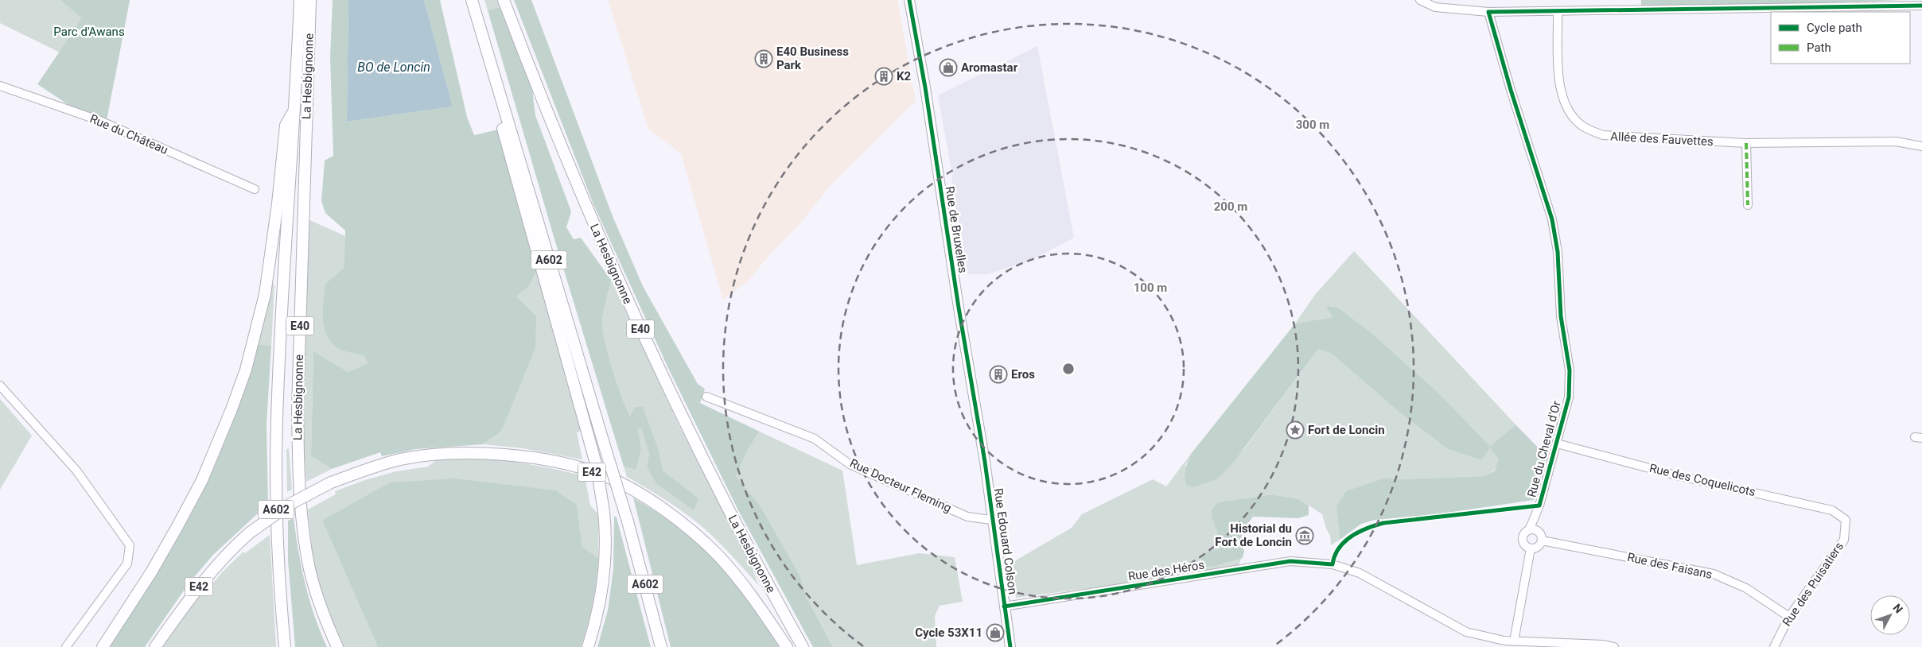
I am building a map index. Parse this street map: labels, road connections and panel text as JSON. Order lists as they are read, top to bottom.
{
  "streets": {
    "highway": [
      "La Hesbignonne",
      "A602",
      "E40",
      "E42"
    ],
    "main road": ["Rue de Bruxelles", "Rue Edouard Colson"],
    "street": [
      "Rue du Château",
      "Allée des Fauvettes",
      "Rue du Cheval d'Or",
      "Rue des Coquelicots",
      "Rue Docteur Fleming",
      "Rue des Faisans",
      "Rue des Héros",
      "Rue des Puisatiers"
    ]
  },
  "crossings": [
    ["Rue de Bruxelles", "Rue Edouard Colson"],
    ["Rue du Cheval d'Or", "Rue des Coquelicots"],
    ["Rue du Cheval d'Or", "Rue des Faisans"],
    ["Rue des Coquelicots", "Rue des Puisatiers"],
    ["Rue Docteur Fleming", "Rue Edouard Colson"],
    ["Rue Edouard Colson", "Rue des Héros"],
    ["Rue des Faisans", "Rue des Puisatiers"]
  ],
  "water": ["BO de Loncin"],
  "parks": ["Parc d'Awans"],
  "places": {
    "building": ["E40 Business Park", "K2", "Eros"],
    "shop": ["Aromastar", "Cycle 53X11"],
    "place": ["Fort de Loncin"],
    "museum": ["Historial du Fort de Loncin"]
  },
  "legend": ["Cycle path", "Path"],
  "north": "top right",
  "rings": ["300 m", "200 m", "100 m"]
}
